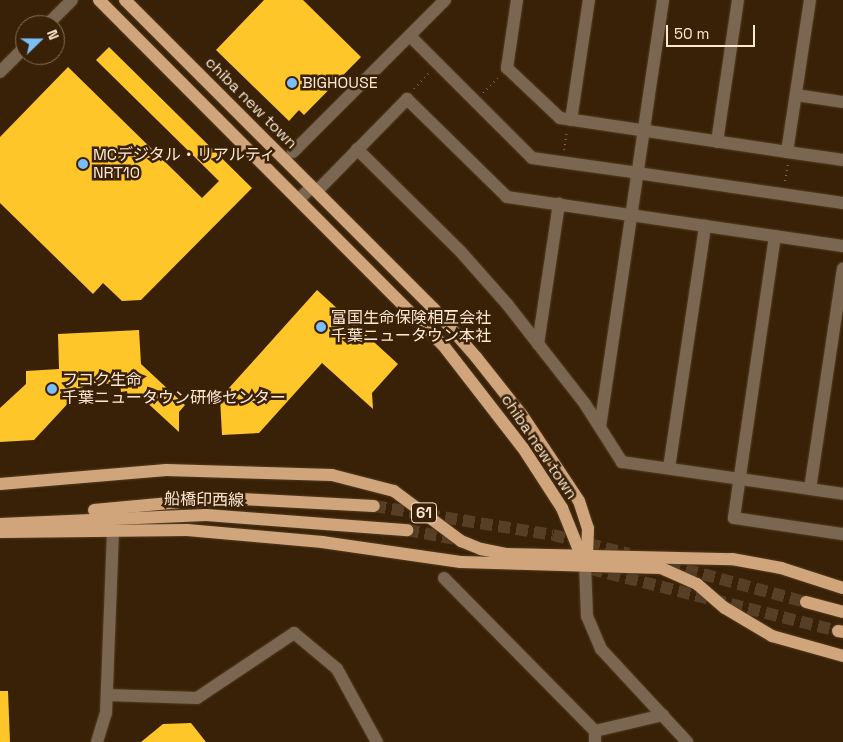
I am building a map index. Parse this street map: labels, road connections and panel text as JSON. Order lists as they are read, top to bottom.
{
  "streets": {
    "main road": ["chiba new town", "船橋印西線", "61"]
  },
  "crossings": [
    ["chiba new town", "61"]
  ],
  "places": [
    "BIGHOUSE",
    "MCデジタル・リアルティ NRT10",
    "富国生命保険相互会社 千葉ニュータウン本社",
    "フコク生命 千葉ニュータウン研修センター"
  ],
  "scale_bar": "50 m",
  "north": "right"
}
